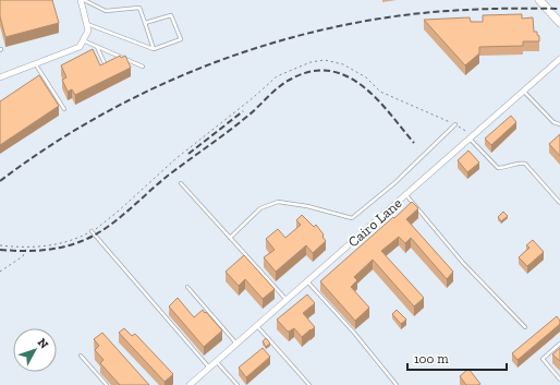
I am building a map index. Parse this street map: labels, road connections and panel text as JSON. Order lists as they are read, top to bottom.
{
  "streets": {
    "street": ["Cairo Lane"]
  },
  "scale_bar": "100 m",
  "north": "top right"
}
